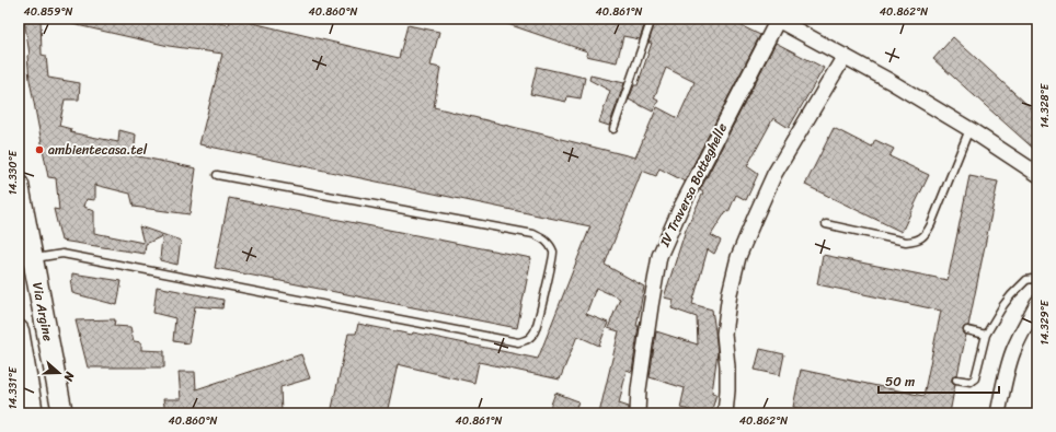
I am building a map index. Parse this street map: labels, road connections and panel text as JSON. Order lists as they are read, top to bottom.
{
  "streets": {
    "street": ["IV Traversa Botteghelle", "Via Argine"]
  },
  "places": ["ambientecasa.tel"],
  "scale_bar": "50 m",
  "north": "right",
  "coordinates": [
    "40.859°N",
    "40.860°N",
    "40.861°N",
    "40.862°N",
    "14.328°E",
    "14.330°E",
    "14.329°E",
    "14.331°E"
  ]
}
